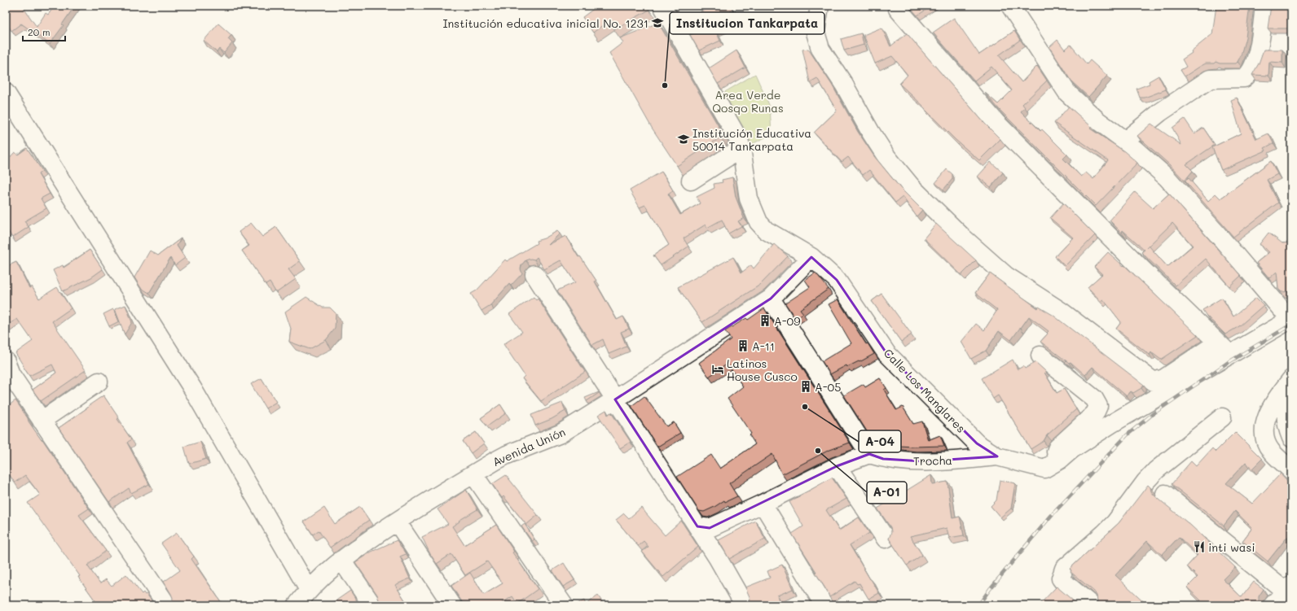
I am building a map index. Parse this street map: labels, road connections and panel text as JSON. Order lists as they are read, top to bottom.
{
  "streets": {
    "street": ["Calle Los Manglares", "Avenida Unión", "Trocha"]
  },
  "crossings": [
    ["Calle Los Manglares", "Avenida Unión"],
    ["Calle Los Manglares", "Trocha"]
  ],
  "parks": ["Area Verde Qosqo Runas"],
  "places": {
    "school or university": ["Institución educativa inicial No. 1231", "Institución Educativa 50014 Tankarpata"],
    "other": ["Institucion Tankarpata", "A-04", "A-01"],
    "building": ["A-09", "A-11", "A-05"],
    "hotel": ["Latinos House Cusco"],
    "restaurant": ["inti wasi"]
  },
  "scale_bar": "20 m"
}
